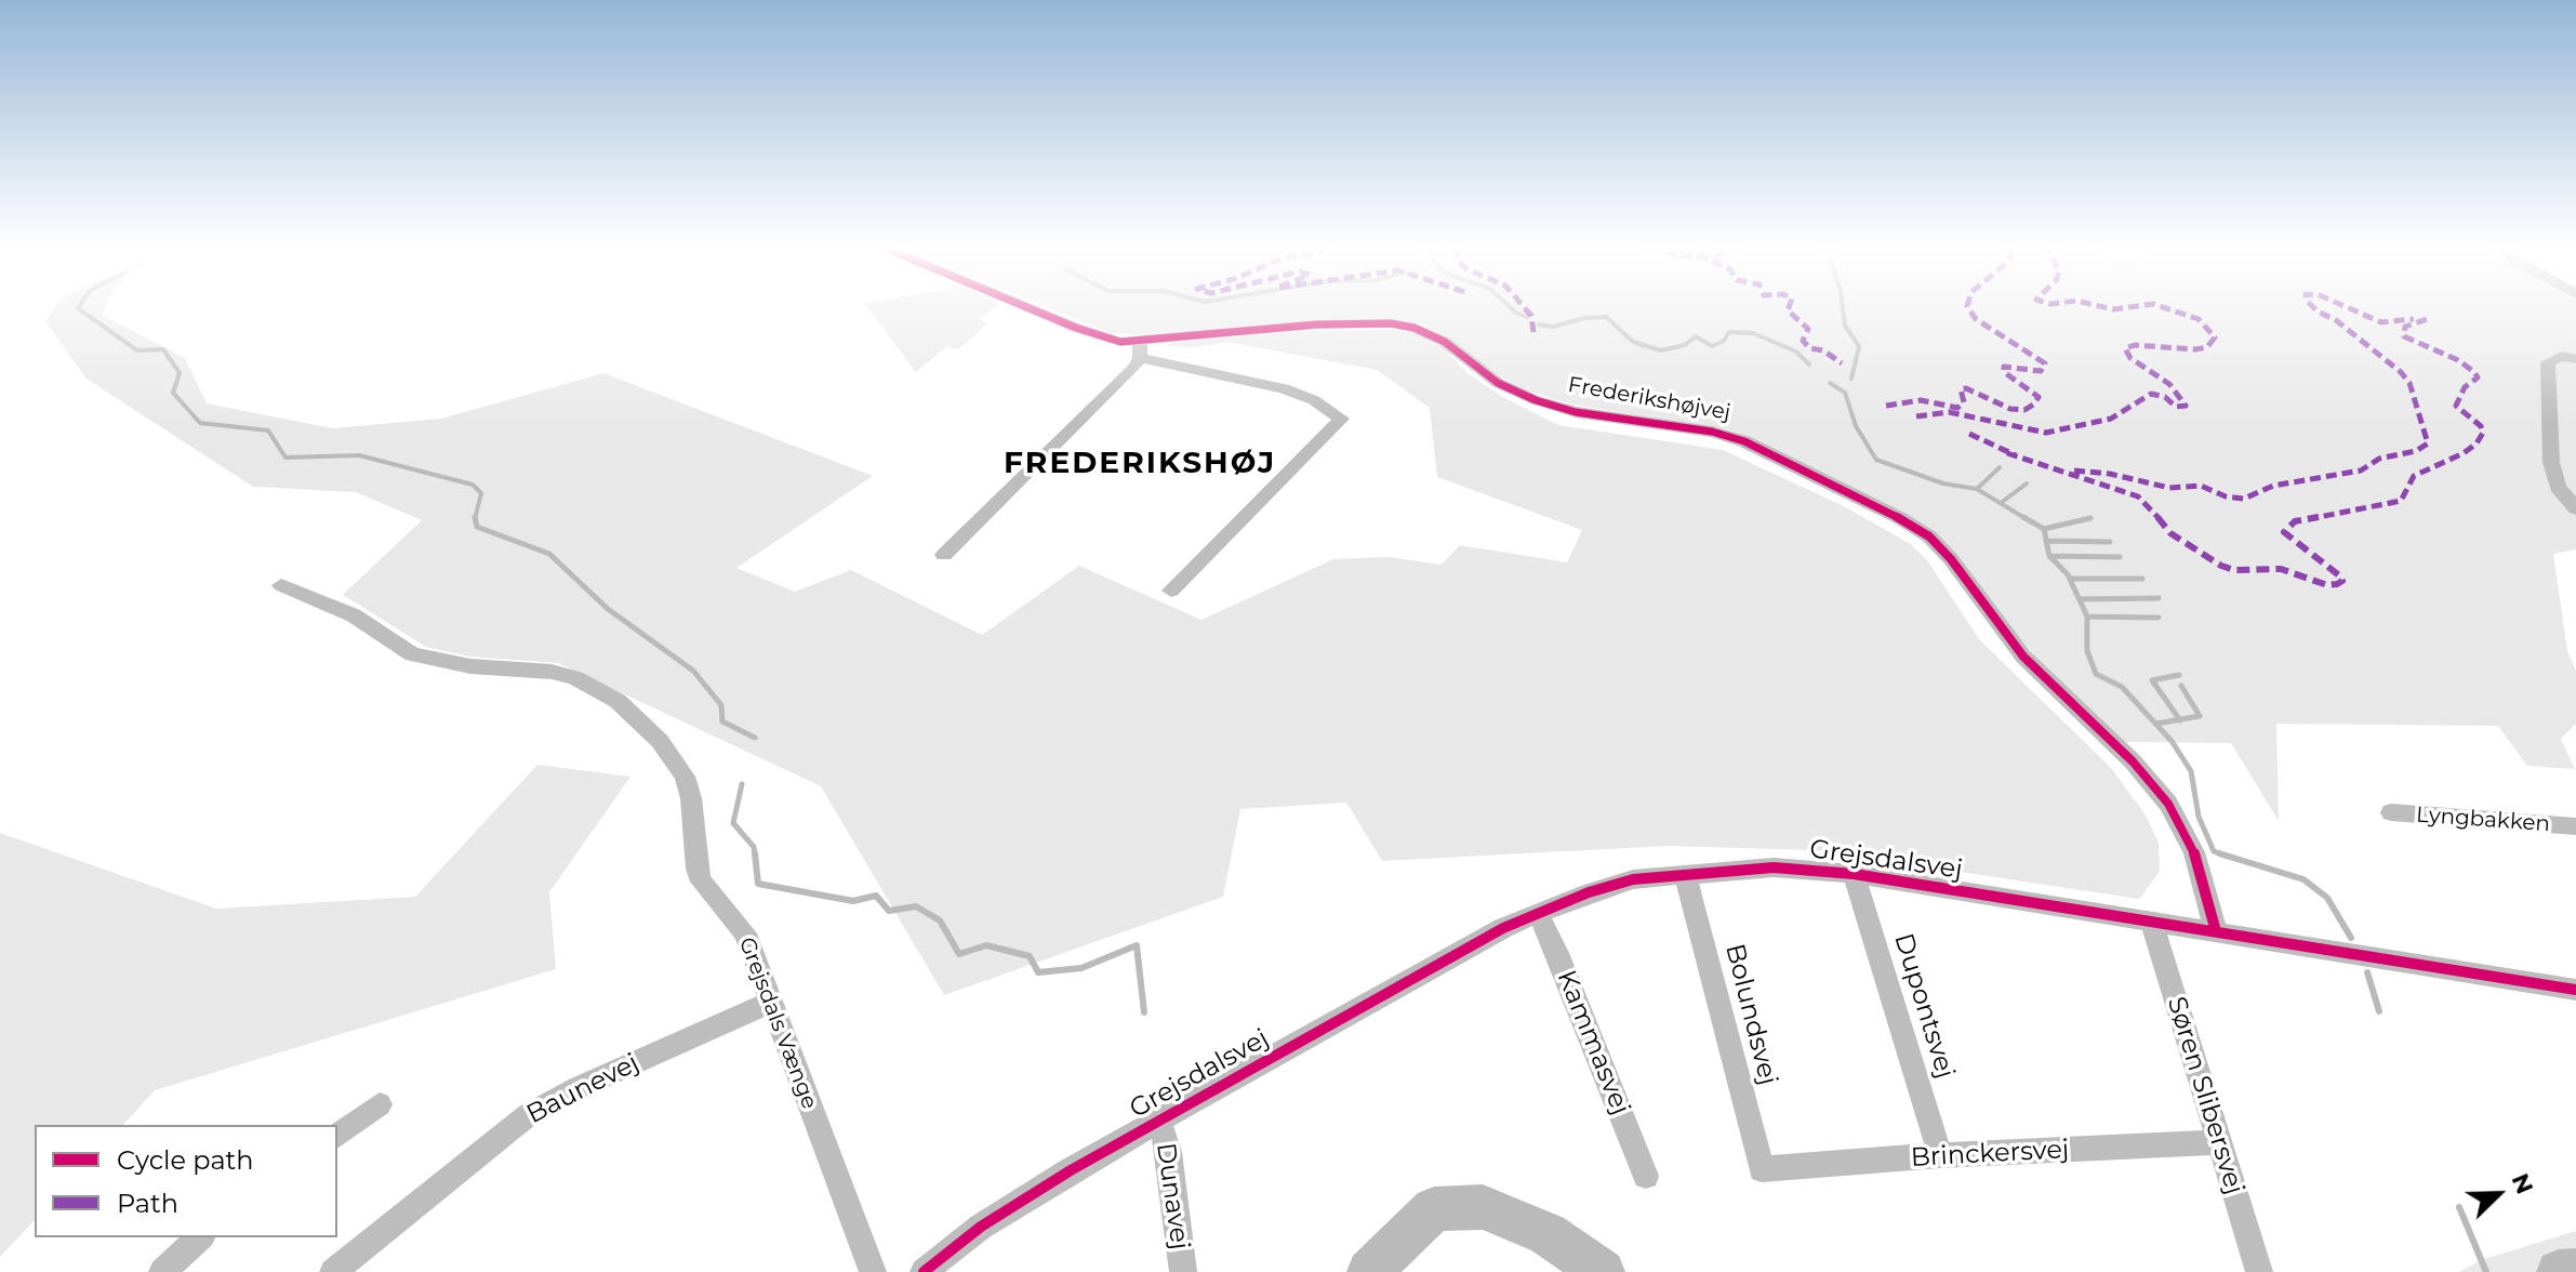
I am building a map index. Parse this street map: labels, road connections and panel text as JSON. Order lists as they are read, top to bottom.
{
  "streets": {
    "street": [
      "Frederikshøjvej",
      "Lyngbakken",
      "Grejsdalsvej",
      "Dupontsvej",
      "Bolundsvej",
      "Grejsdals Vænge",
      "Kammasvej",
      "Baunevej",
      "Søren Slibersvej",
      "Brinckersvej",
      "Dunavej"
    ]
  },
  "crossings": [
    ["Frederikshøjvej", "Grejsdalsvej"],
    ["Grejsdalsvej", "Dupontsvej"],
    ["Grejsdalsvej", "Bolundsvej"],
    ["Grejsdalsvej", "Kammasvej"],
    ["Grejsdalsvej", "Søren Slibersvej"],
    ["Grejsdalsvej", "Dunavej"],
    ["Dupontsvej", "Brinckersvej"],
    ["Bolundsvej", "Brinckersvej"],
    ["Grejsdals Vænge", "Baunevej"],
    ["Søren Slibersvej", "Brinckersvej"]
  ],
  "districts": ["FREDERIKSHØJ"],
  "legend": ["Cycle path", "Path"],
  "north": "top right"
}
